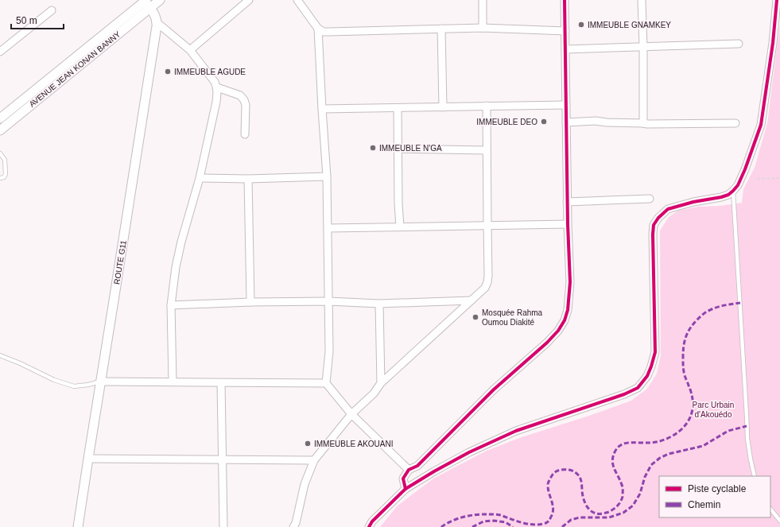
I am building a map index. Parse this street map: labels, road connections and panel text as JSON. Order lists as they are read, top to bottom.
{
  "streets": {
    "street": ["AVENUE JEAN KONAN BANNY", "ROUTE G11"]
  },
  "parks": ["Parc Urbain d'Akouédo"],
  "places": [
    "IMMEUBLE GNAMKEY",
    "IMMEUBLE AGUDE",
    "IMMEUBLE DEO",
    "IMMEUBLE N'GA",
    "Mosquée Rahma Oumou Diakité",
    "IMMEUBLE AKOUANI"
  ],
  "legend": ["Piste cyclable", "Chemin"],
  "scale_bar": "50 m"
}
